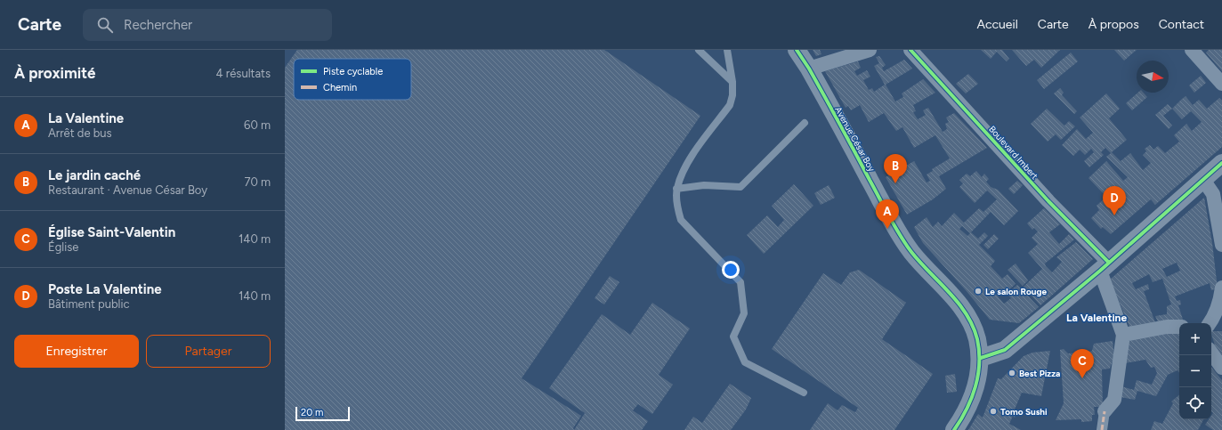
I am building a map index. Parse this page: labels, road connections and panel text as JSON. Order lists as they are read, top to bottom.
{
  "streets": {
    "street": ["Avenue César Boy", "Boulevard Imbert"]
  },
  "districts": ["La Valentine"],
  "places": ["Le salon Rouge", "Best Pizza", "Tomo Sushi"],
  "legend": ["Piste cyclable", "Chemin"],
  "scale_bar": "20 m",
  "north": "right",
  "page": {
    "header": "Carte",
    "search": "Rechercher",
    "nav": [
      "Accueil",
      "Carte",
      "À propos",
      "Contact"
    ],
    "heading": ["À proximité", "4 résultats"],
    "list": [
      {
        "mark": "A",
        "name": "La Valentine",
        "note": "Arrêt de bus",
        "value": "60 m"
      },
      {
        "mark": "B",
        "name": "Le jardin caché",
        "note": "Restaurant · Avenue César Boy",
        "value": "70 m"
      },
      {
        "mark": "C",
        "name": "Église Saint-Valentin",
        "note": "Église",
        "value": "140 m"
      },
      {
        "mark": "D",
        "name": "Poste La Valentine",
        "note": "Bâtiment public",
        "value": "140 m"
      }
    ],
    "pins": [
      "B",
      "D",
      "A",
      "C"
    ],
    "map_buttons": ["+", "−"],
    "buttons": ["Enregistrer", "Partager"],
    "scale": "20 m"
  }
}
